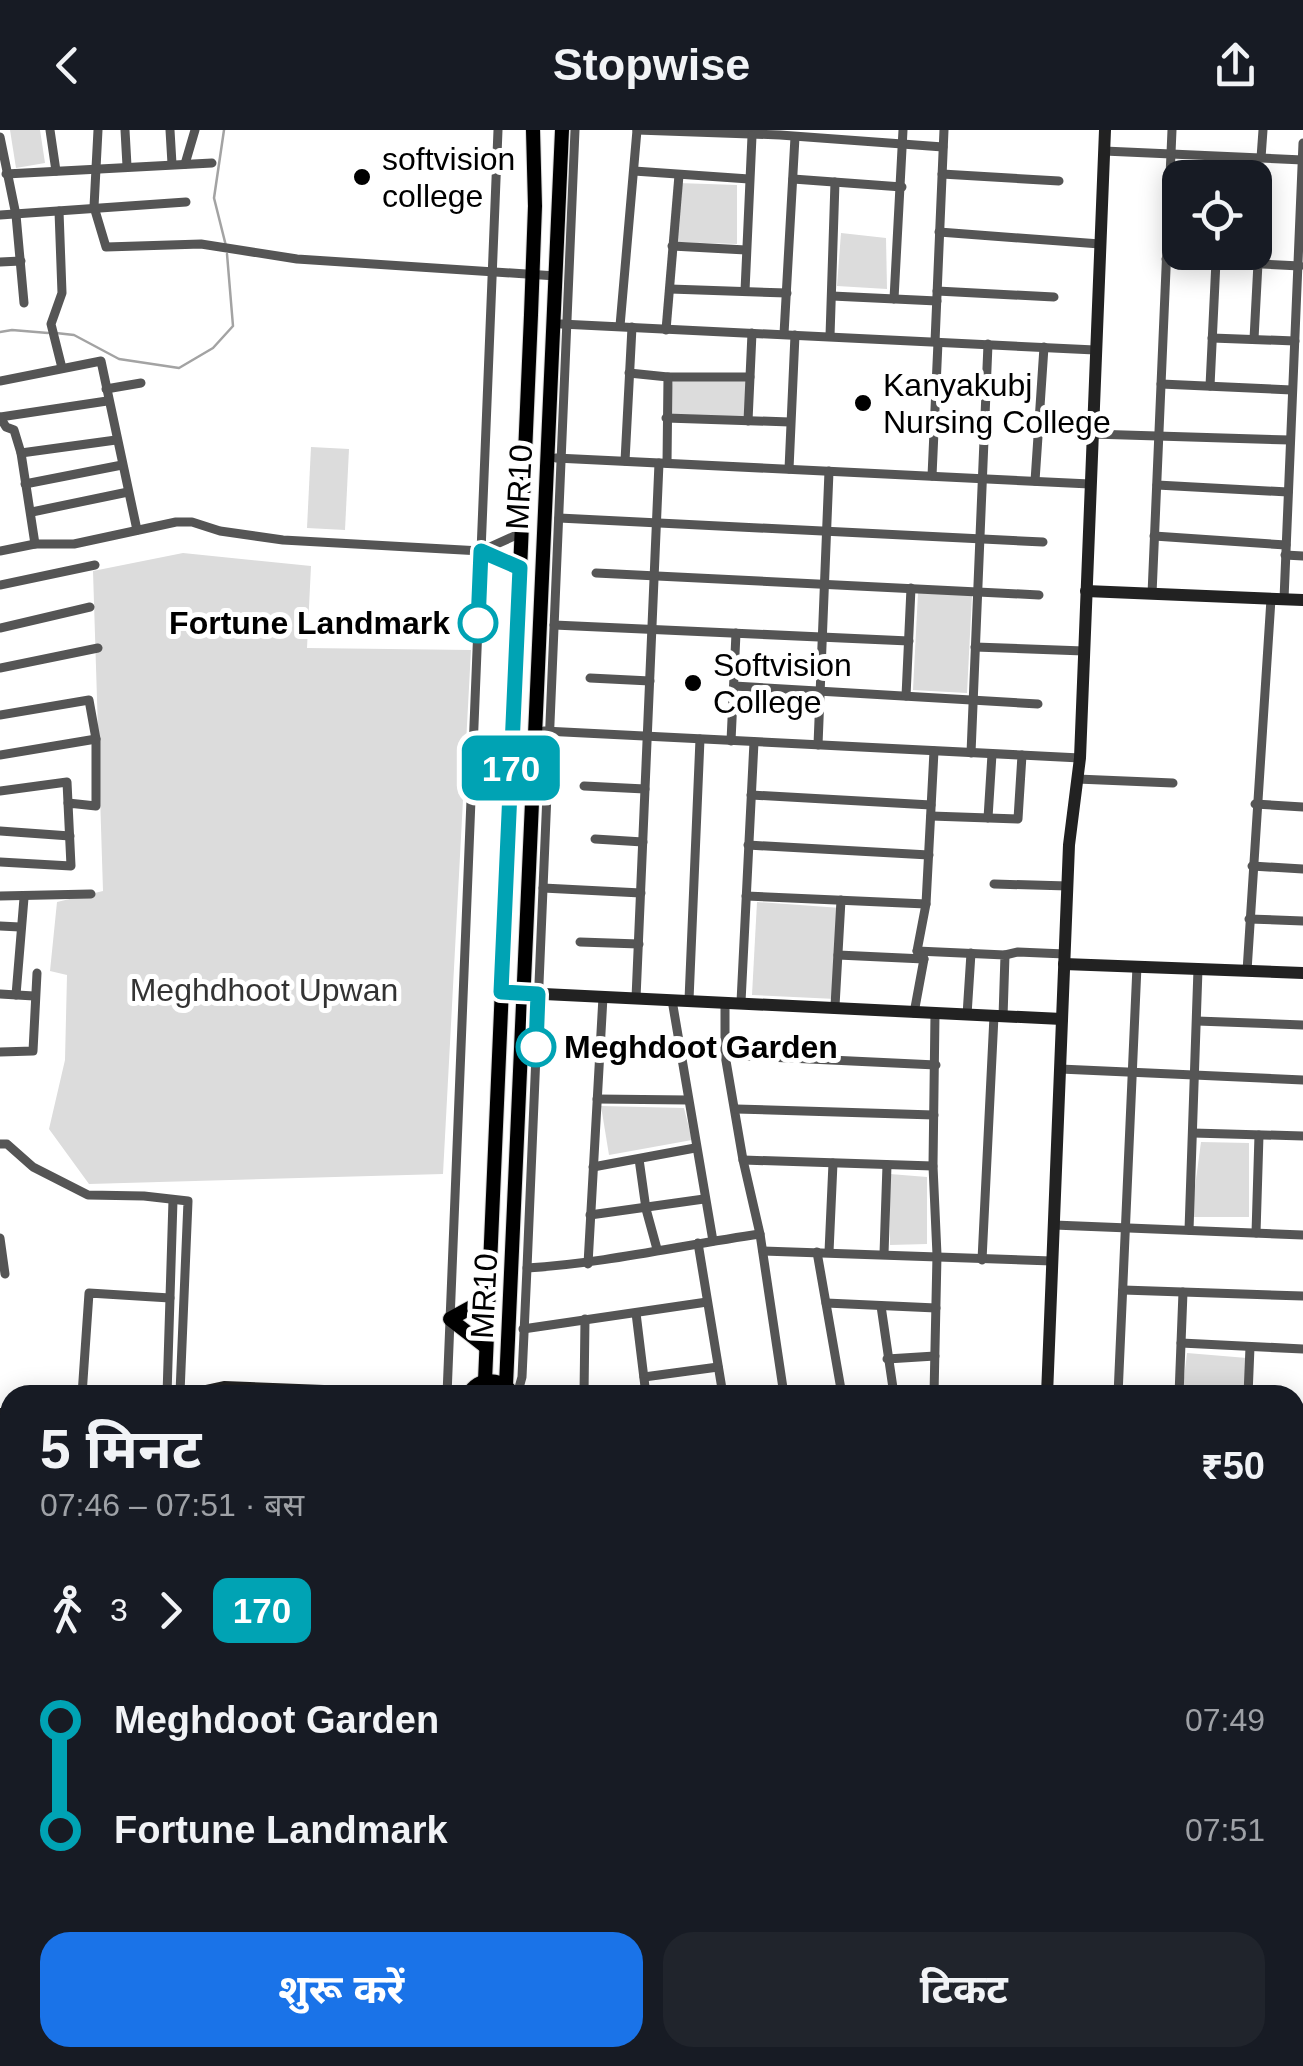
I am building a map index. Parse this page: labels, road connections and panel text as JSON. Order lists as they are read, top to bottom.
{
  "streets": {
    "main road": ["MR10"]
  },
  "parks": ["Meghdhoot Upwan"],
  "places": [
    "softvision college",
    "Kanyakubj Nursing College",
    "Fortune Landmark",
    "Softvision College",
    "Meghdoot Garden"
  ],
  "lines": ["bus line 170"],
  "page": {
    "header": "Stopwise",
    "on_map": "170",
    "heading": ["5 मिनट", "07:46 – 07:51 · बस", "₹50"],
    "legs": ["3", "170"],
    "list": [
      {
        "name": "Meghdoot Garden",
        "value": "07:49"
      },
      {
        "name": "Fortune Landmark",
        "value": "07:51"
      }
    ],
    "buttons": ["शुरू करें", "टिकट"]
  }
}
